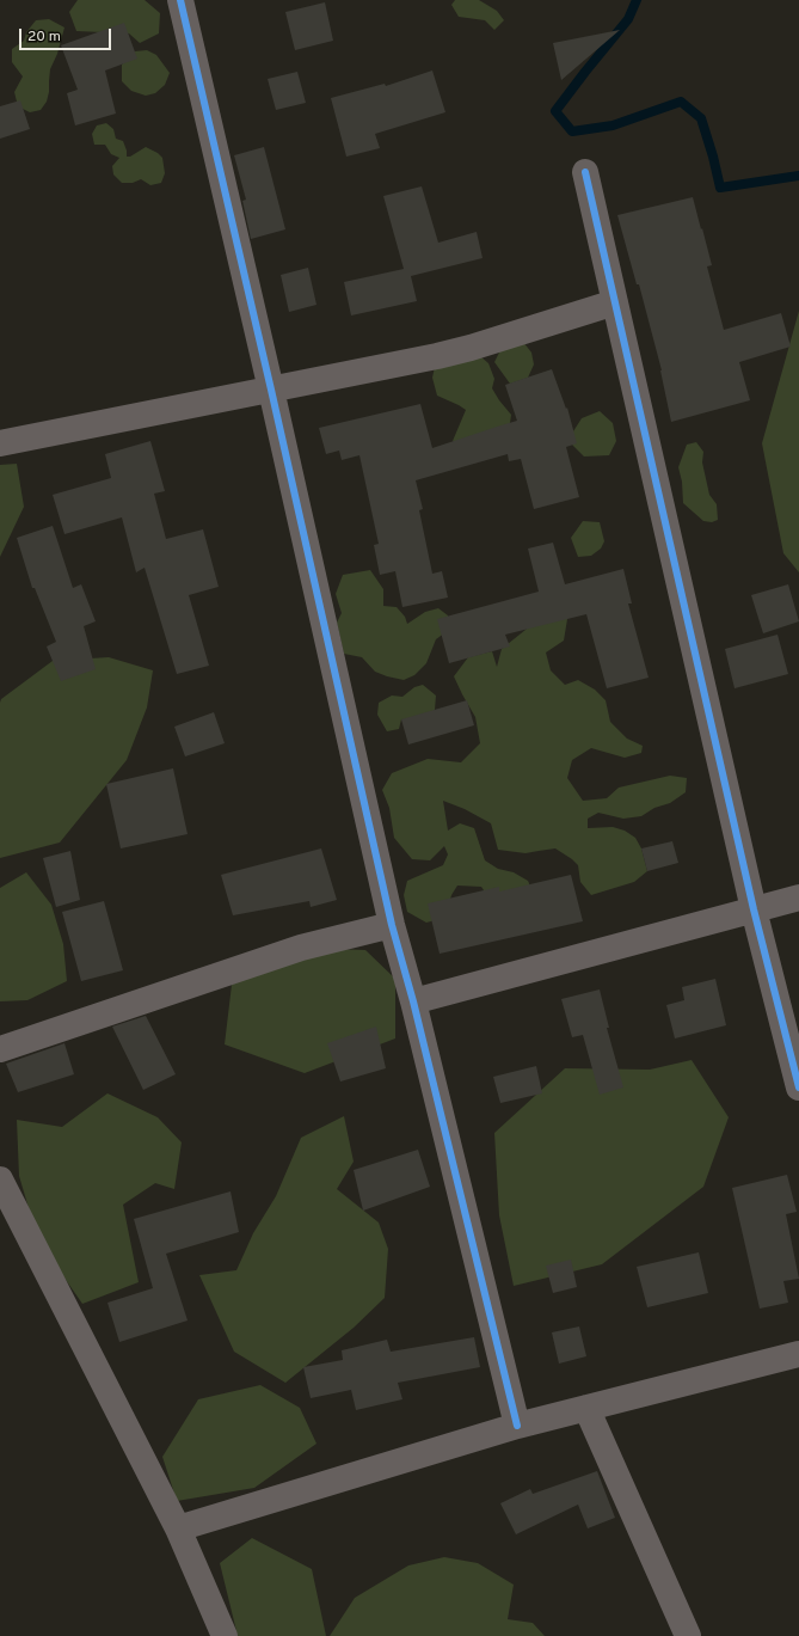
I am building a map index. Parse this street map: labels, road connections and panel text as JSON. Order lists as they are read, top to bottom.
{
  "scale_bar": "20 m"
}
